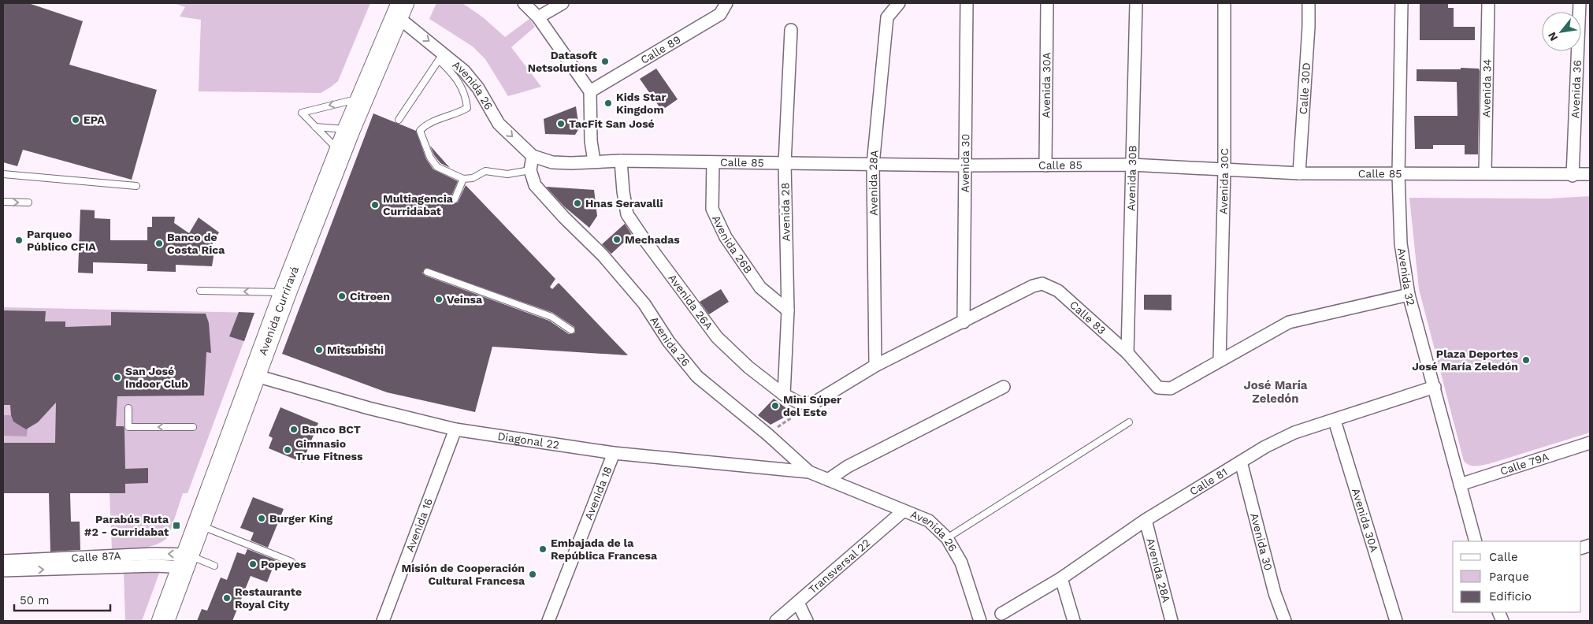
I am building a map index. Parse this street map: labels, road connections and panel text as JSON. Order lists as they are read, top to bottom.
{
  "streets": {
    "highway": ["Avenida Curriravá"],
    "street": [
      "Calle 89",
      "Avenida 30A",
      "Avenida 26",
      "Calle 30D",
      "Avenida 34",
      "Avenida 36",
      "Avenida 30",
      "Calle 85",
      "Avenida 30B",
      "Avenida 28A",
      "Avenida 30C",
      "Avenida 28",
      "Avenida 26B",
      "Avenida 32",
      "Avenida 26A",
      "Calle 83",
      "Diagonal 22",
      "Calle 79A",
      "Calle 81",
      "Avenida 18",
      "Avenida 16",
      "Calle 87A",
      "Transversal 22"
    ]
  },
  "crossings": [
    ["Avenida 30A", "Calle 85"],
    ["Avenida 30A", "Calle 81"],
    ["Avenida 26", "Calle 85"],
    ["Avenida 26", "Avenida Curriravá"],
    ["Avenida 26", "Diagonal 22"],
    ["Avenida 26", "Transversal 22"],
    ["Calle 30D", "Calle 85"],
    ["Avenida 34", "Calle 85"],
    ["Avenida 36", "Calle 85"],
    ["Avenida 30", "Calle 85"],
    ["Avenida 30", "Calle 83"],
    ["Avenida 30", "Calle 81"],
    ["Calle 85", "Avenida 30B"],
    ["Calle 85", "Avenida 28A"],
    ["Calle 85", "Avenida 30C"],
    ["Calle 85", "Avenida 28"],
    ["Calle 85", "Avenida 26B"],
    ["Calle 85", "Avenida 32"],
    ["Calle 85", "Avenida 26A"],
    ["Avenida 30B", "Calle 83"],
    ["Avenida 28A", "Calle 83"],
    ["Avenida 28A", "Calle 81"],
    ["Avenida 30C", "Calle 83"],
    ["Avenida 28", "Avenida 26B"],
    ["Avenida 28", "Avenida 26A"],
    ["Avenida 32", "Calle 83"],
    ["Avenida 32", "Calle 79A"],
    ["Avenida 32", "Calle 81"],
    ["Avenida 26A", "Calle 83"],
    ["Avenida Curriravá", "Diagonal 22"],
    ["Avenida Curriravá", "Calle 87A"],
    ["Diagonal 22", "Avenida 18"],
    ["Diagonal 22", "Avenida 16"]
  ],
  "districts": ["José María Zeledón"],
  "places": {
    "other": [
      "Datasoft Netsolutions",
      "Kids Star Kingdom",
      "EPA",
      "TacFit San José",
      "Hnas Seravalli",
      "Multiagencia Curridabat",
      "Mechadas",
      "Parqueo Público CFIA",
      "Banco de Costa Rica",
      "Citroen",
      "Veinsa",
      "Mitsubishi",
      "Plaza Deportes José María Zeledón",
      "San José Indoor Club",
      "Mini Súper del Este",
      "Banco BCT",
      "Gimnasio True Fitness",
      "Burger King",
      "Embajada de la República Francesa",
      "Popeyes",
      "Misión de Cooperación Cultural Francesa",
      "Restaurante Royal City"
    ],
    "transit": ["Parabús Ruta #2 - Curridabat"]
  },
  "legend": ["Calle", "Parque", "Edificio"],
  "scale_bar": "50 m",
  "north": "bottom left"
}
